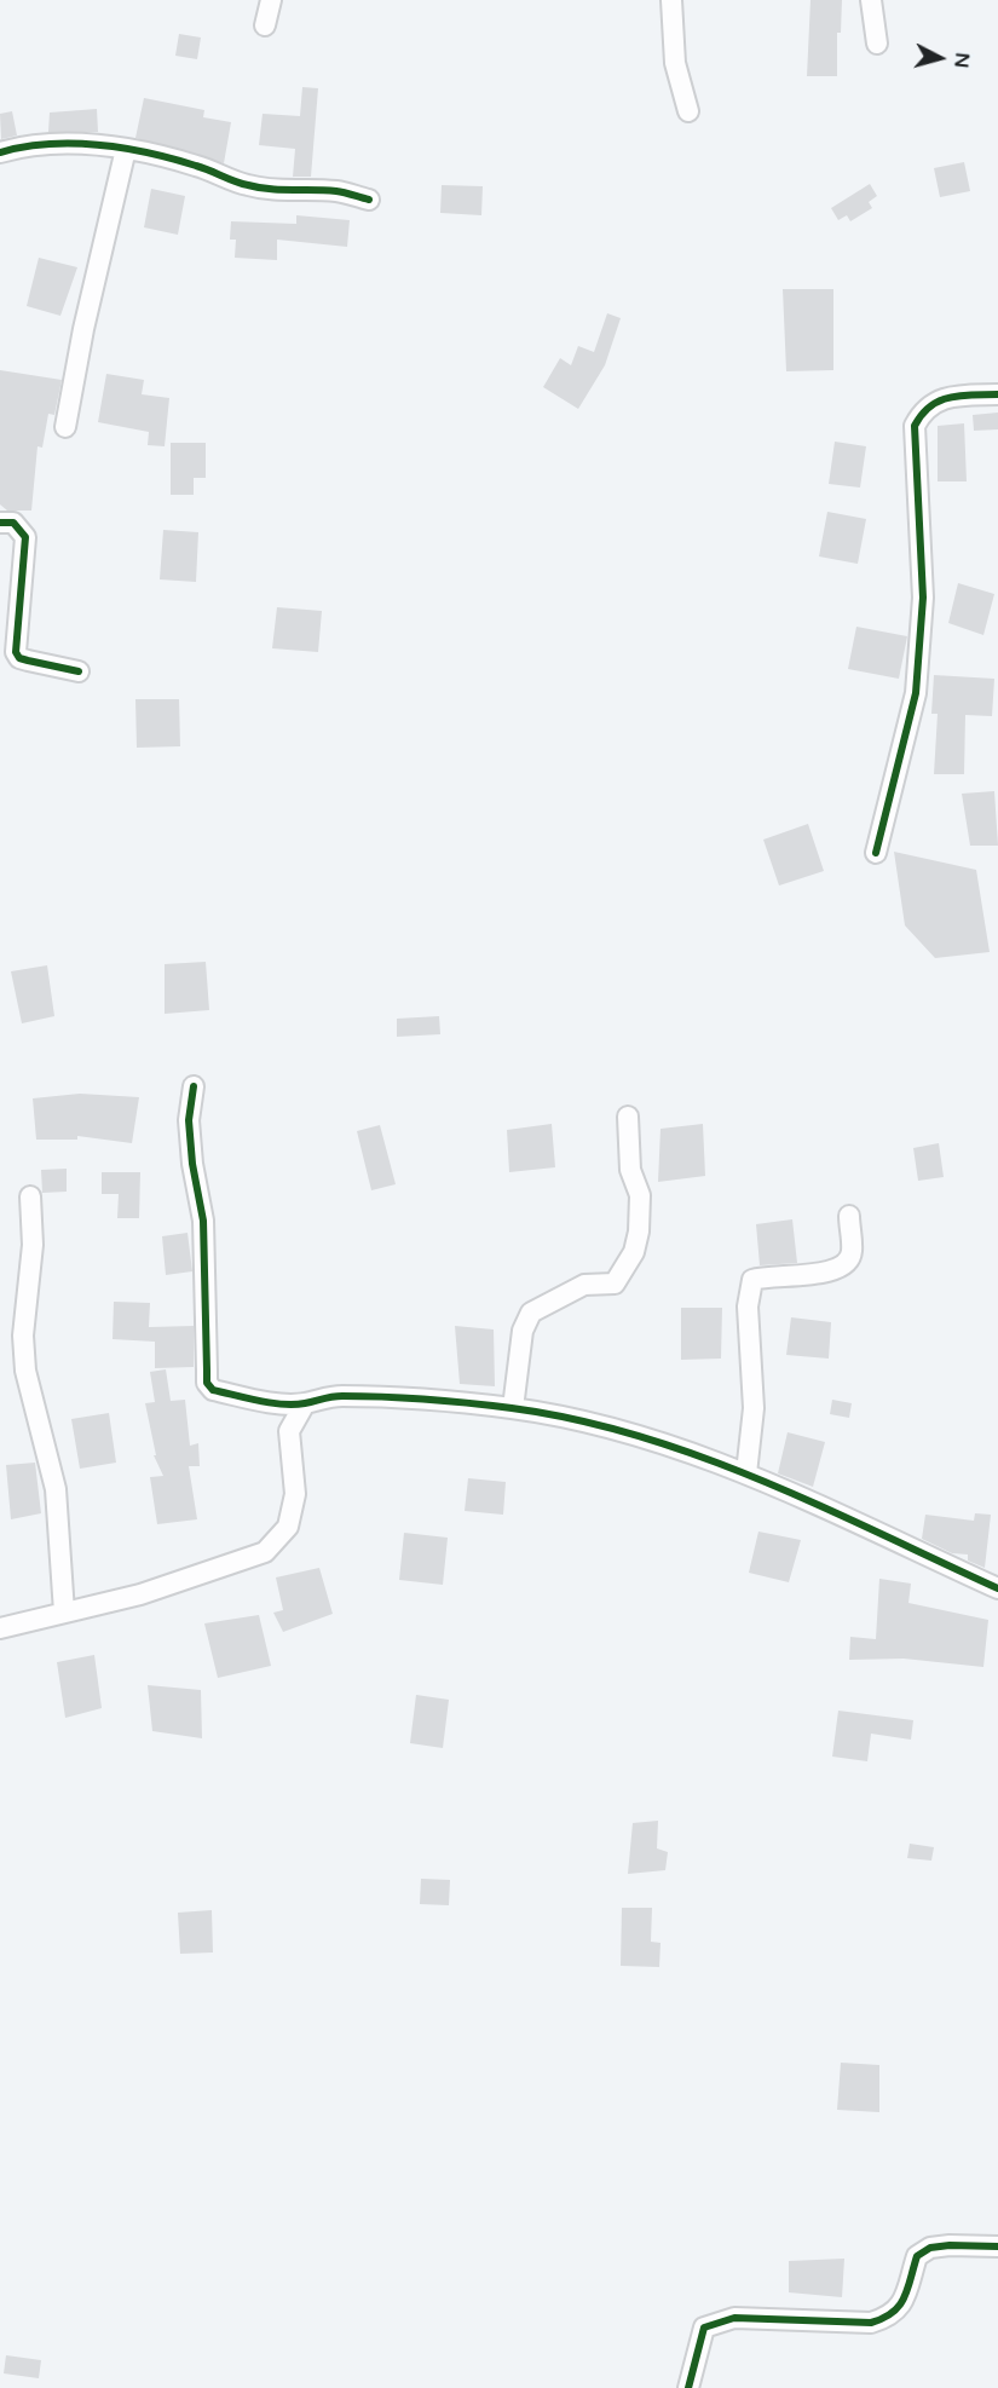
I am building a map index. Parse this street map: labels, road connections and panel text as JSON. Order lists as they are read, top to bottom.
{
  "north": "right"
}
